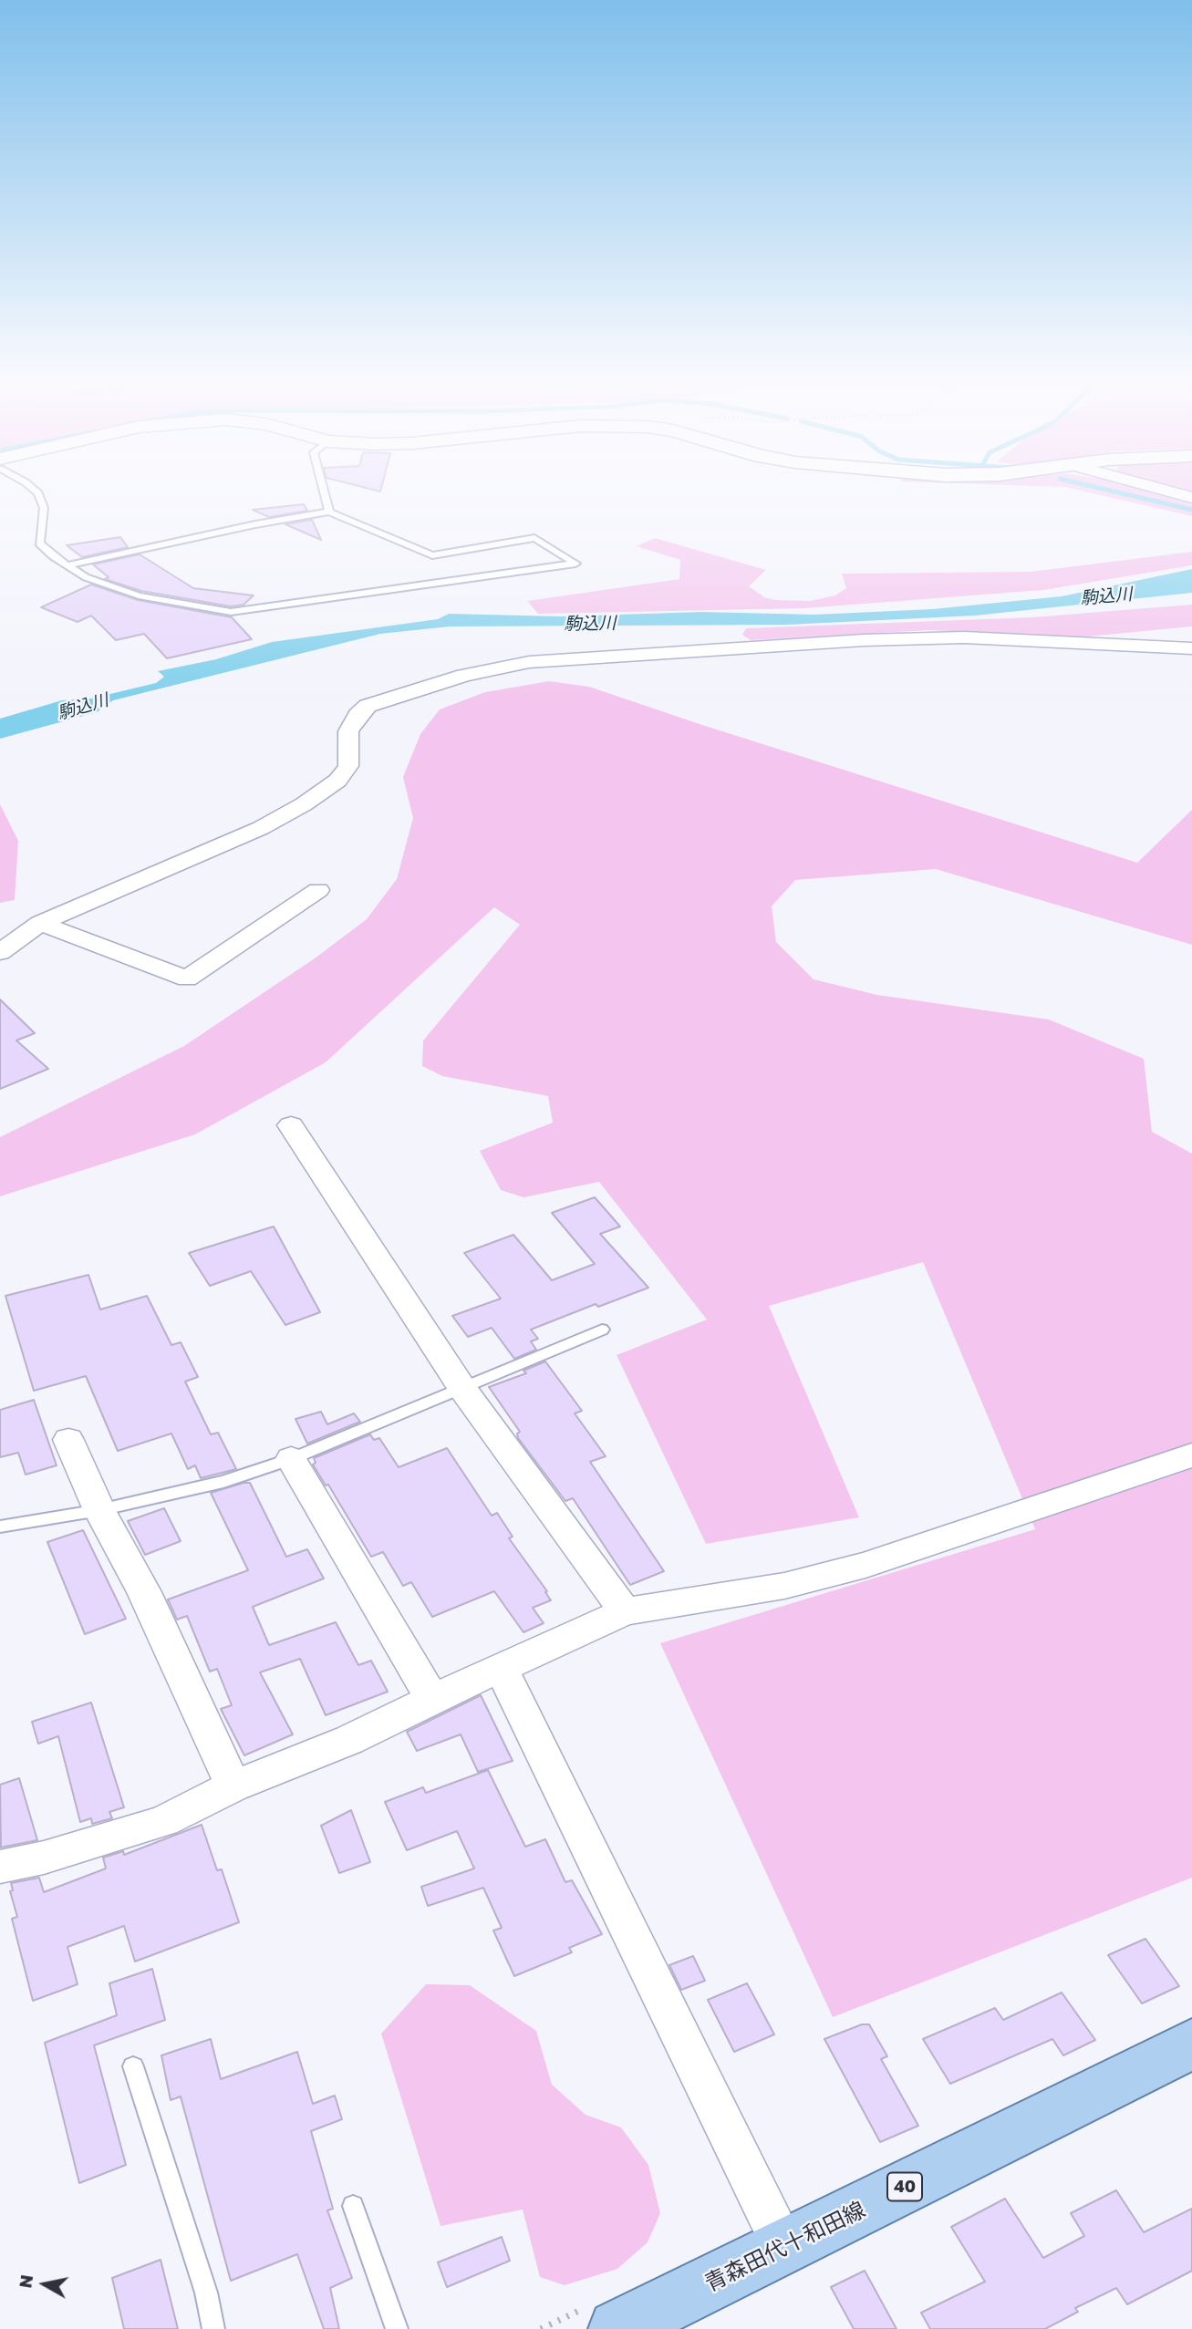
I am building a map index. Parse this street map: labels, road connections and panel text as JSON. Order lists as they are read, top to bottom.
{
  "streets": {
    "main road": ["40", "青森田代十和田線"]
  },
  "water": ["駒込川"],
  "north": "left"
}
